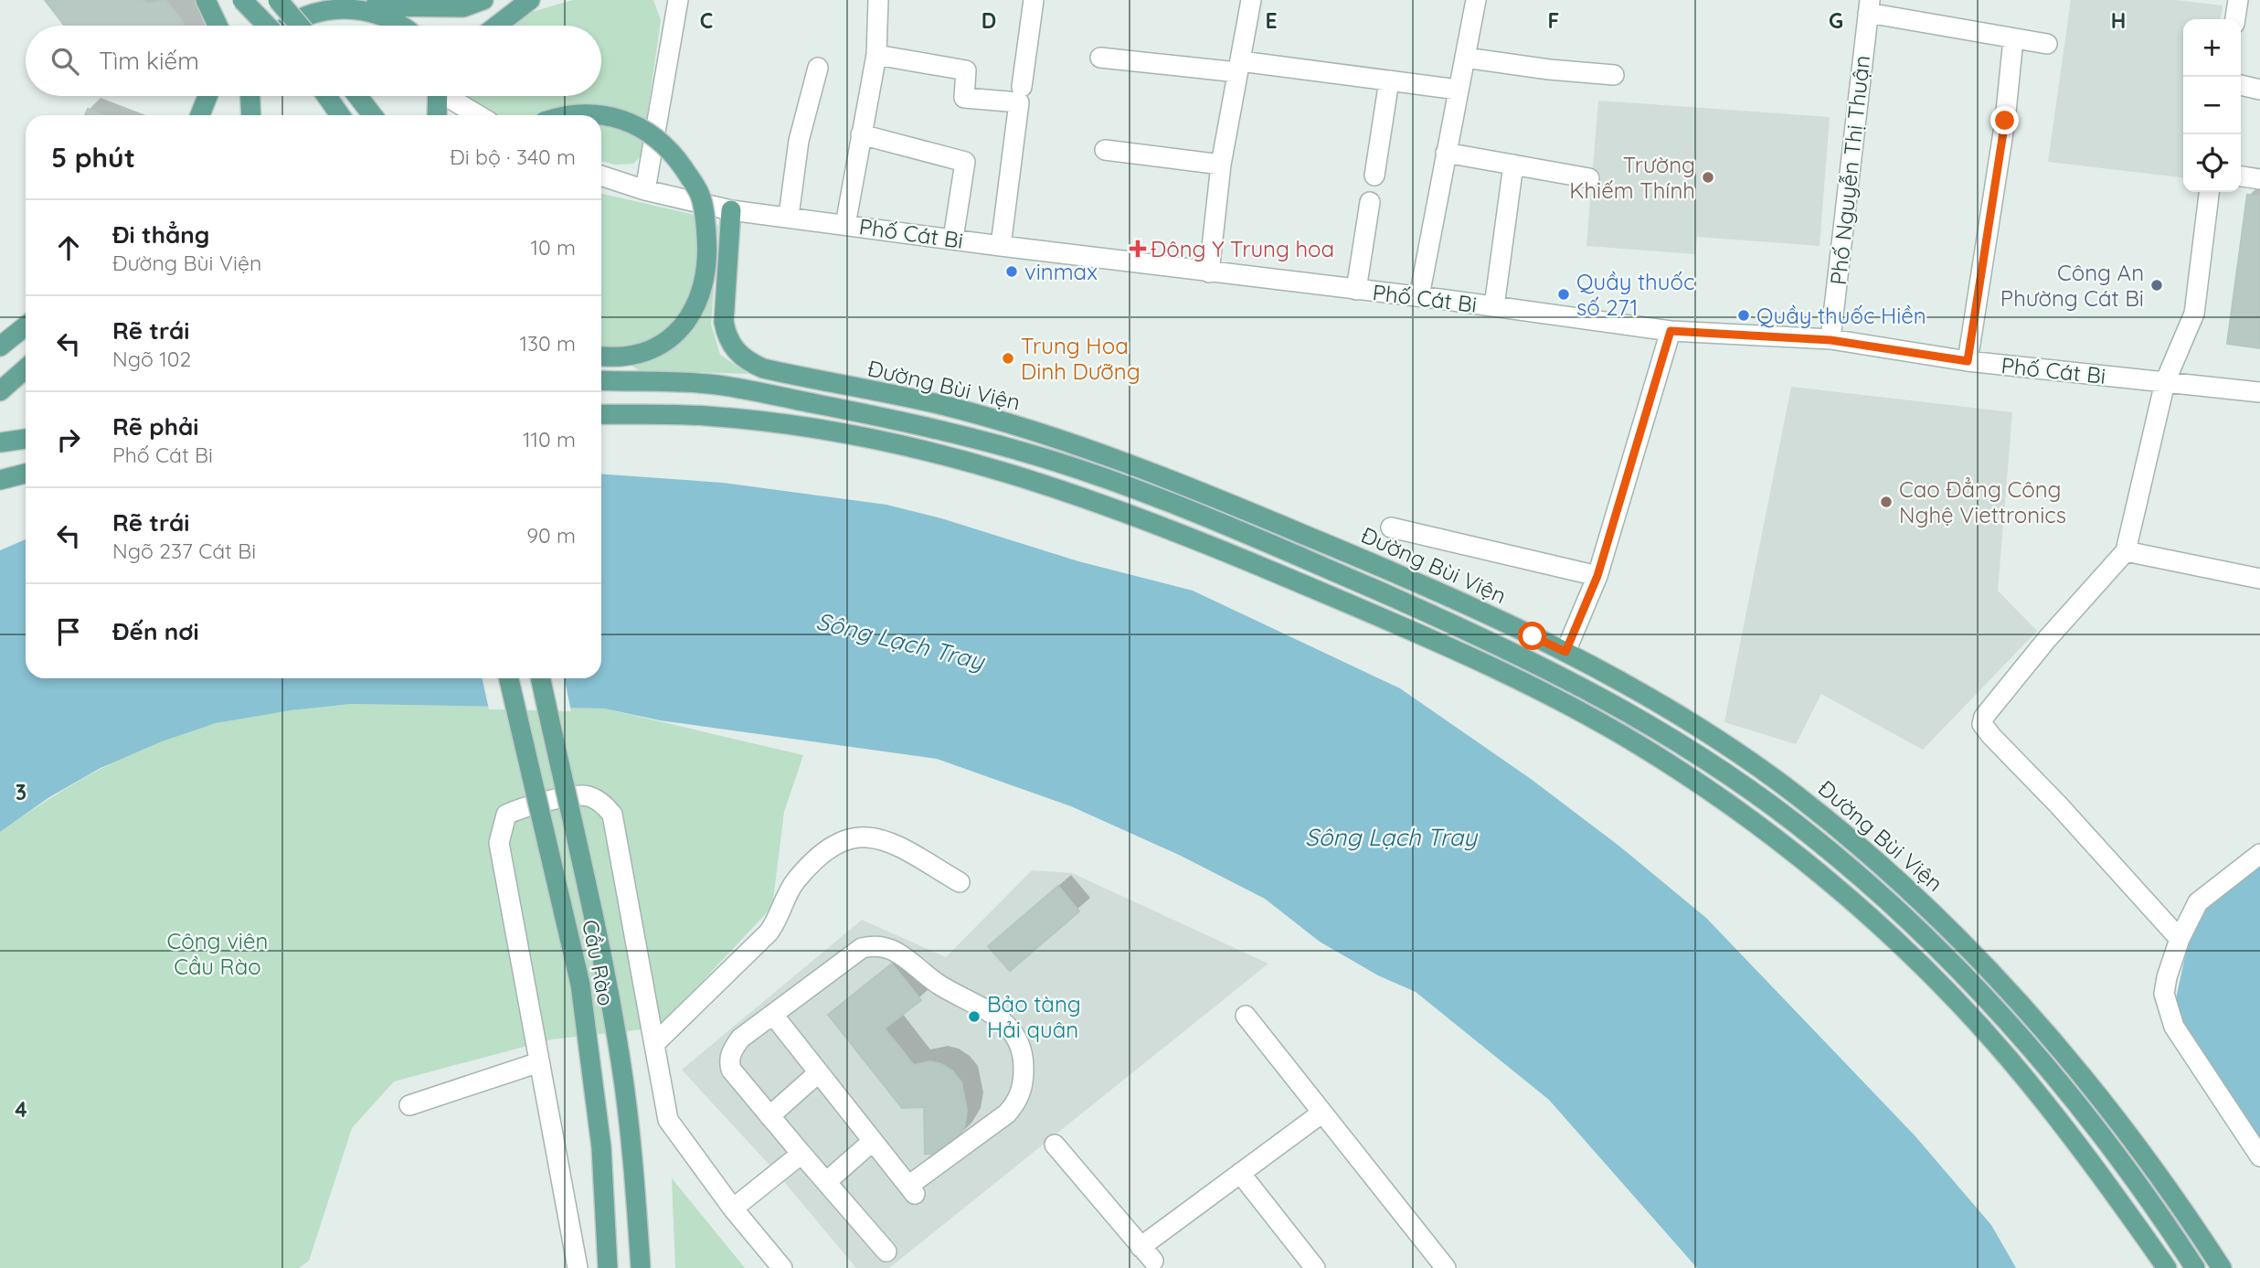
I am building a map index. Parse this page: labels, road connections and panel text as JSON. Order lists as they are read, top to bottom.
{
  "streets": {
    "main road": ["Đường Bùi Viện", "Cầu Rào"],
    "street": ["Phố Nguyễn Thị Thuận", "Phố Cát Bi"]
  },
  "crossings": [
    ["Phố Nguyễn Thị Thuận", "Phố Cát Bi"],
    ["Phố Cát Bi", "Đường Bùi Viện"]
  ],
  "water": ["Sông Lạch Tray"],
  "parks": ["Công viên Cầu Rào"],
  "places": {
    "other": [
      "Trường Khiếm Thính",
      "vinmax",
      "Công An Phường Cát Bi",
      "Quầy thuốc số 271",
      "Quầy thuốc Hiền",
      "Trung Hoa Dinh Dưỡng",
      "Cao Đẳng Công Nghệ Viettronics",
      "Bảo tàng Hải quân"
    ],
    "health": ["Đông Y Trung hoa"]
  },
  "page": {
    "map_buttons": ["+", "−"],
    "search": "Tìm kiếm",
    "heading": ["5 phút", "Đi bộ · 340 m"],
    "list": [
      ["Đi thẳng", "Đường Bùi Viện", "10 m"],
      ["Rẽ trái", "Ngõ 102", "130 m"],
      ["Rẽ phải", "Phố Cát Bi", "110 m"],
      ["Rẽ trái", "Ngõ 237 Cát Bi", "90 m"],
      "Đến nơi"
    ]
  },
  "grid": {
    "columns": [
      "C",
      "D",
      "E",
      "F",
      "G",
      "H"
    ],
    "rows": ["3", "4"]
  }
}
